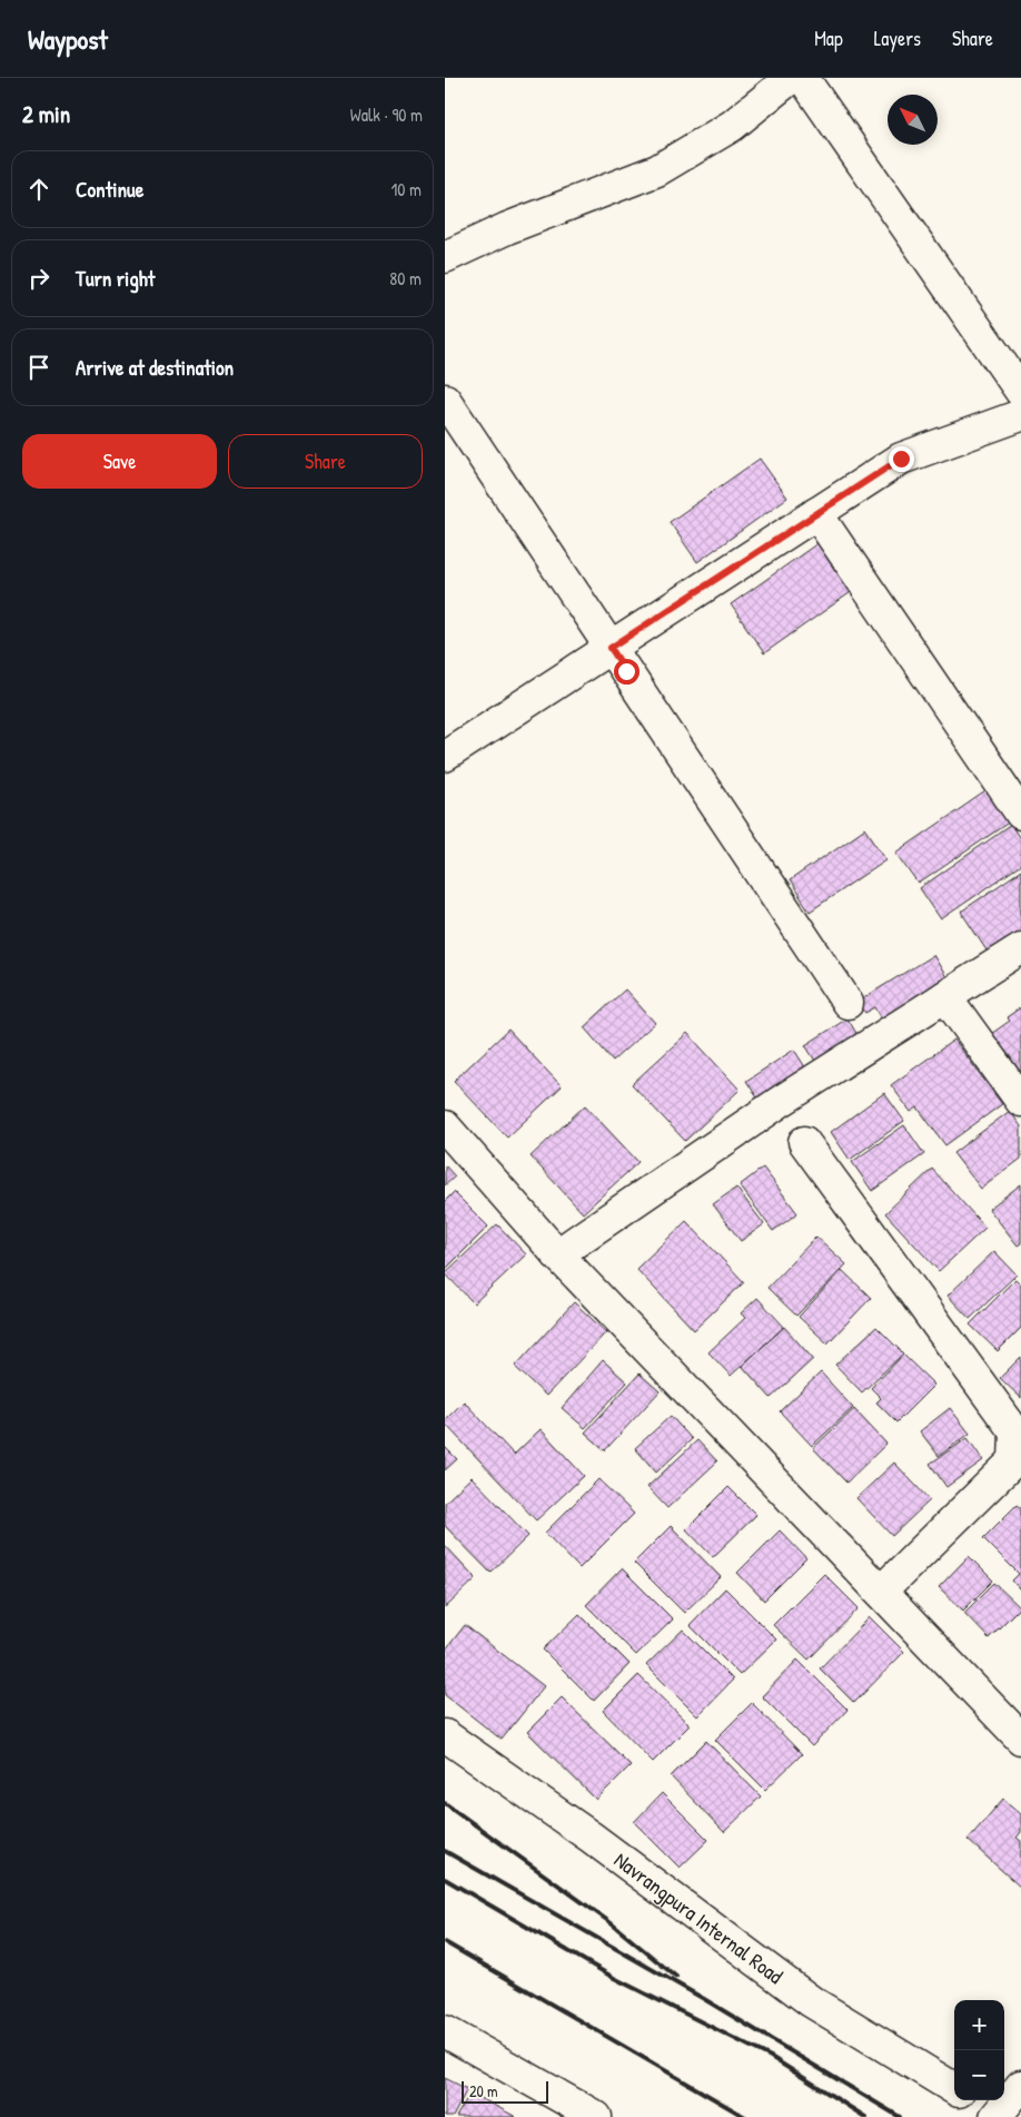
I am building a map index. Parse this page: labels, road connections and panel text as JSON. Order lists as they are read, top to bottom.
{
  "streets": {
    "street": ["Navrangpura Internal Road"]
  },
  "scale_bar": "20 m",
  "north": "top left",
  "page": {
    "header": "Waypost",
    "nav": ["Map", "Layers", "Share"],
    "heading": ["2 min", "Walk · 90 m"],
    "list": [
      ["Continue", "10 m"],
      ["Turn right", "80 m"],
      "Arrive at destination"
    ],
    "buttons": ["Save", "Share"],
    "map_buttons": ["+", "−"],
    "scale": "20 m"
  }
}
